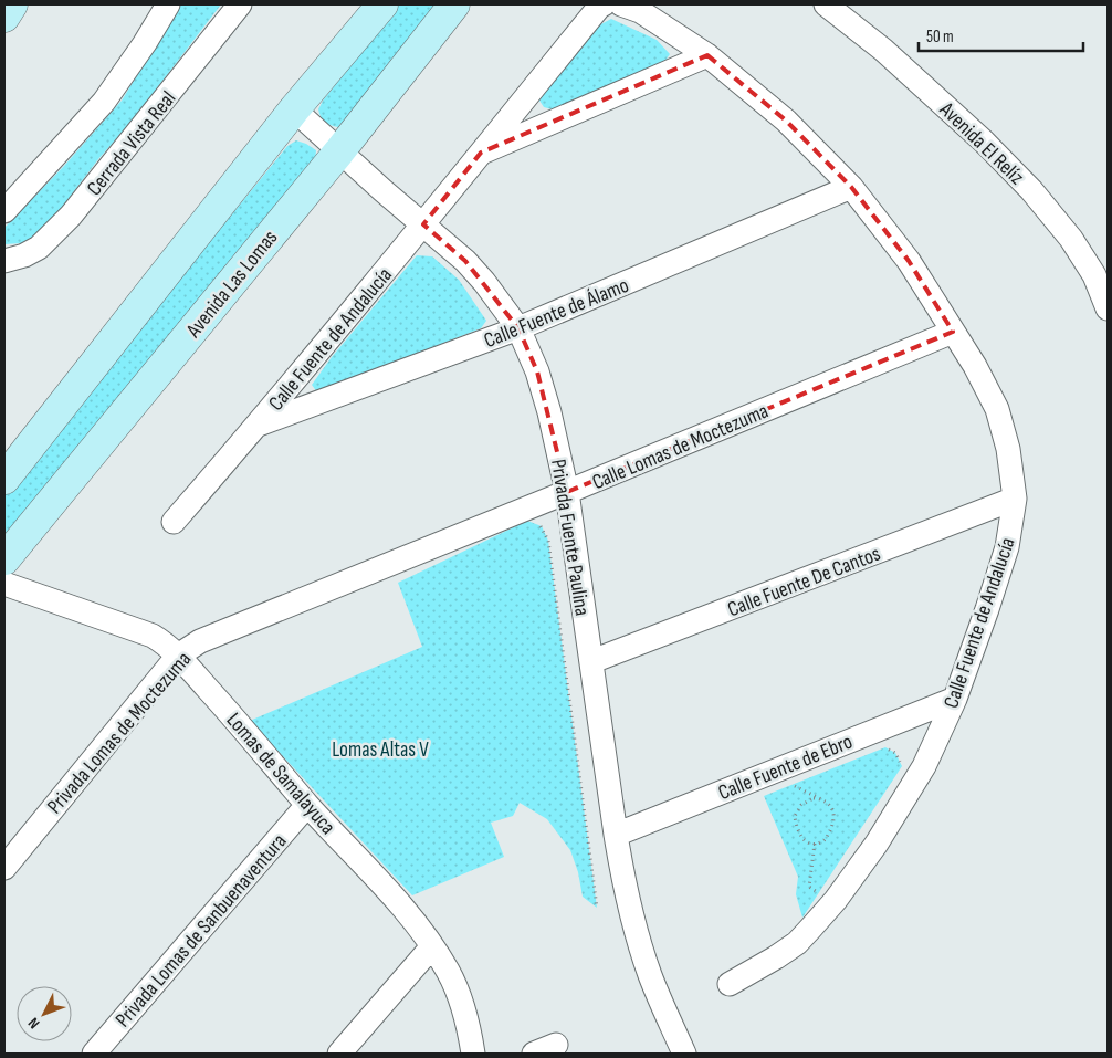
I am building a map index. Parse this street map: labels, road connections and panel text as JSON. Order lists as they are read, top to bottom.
{
  "streets": {
    "main road": ["Avenida Las Lomas"],
    "street": [
      "Cerrada Vista Real",
      "Avenida El Relíz",
      "Calle Fuente de Álamo",
      "Calle Fuente de Andalucía",
      "Calle Lomas de Moctezuma",
      "Privada Fuente Paulina",
      "Calle Fuente De Cantos",
      "Privada Lomas de Moctezuma",
      "Calle Fuente de Ebro",
      "Lomas de Samalayuca",
      "Privada Lomas de Sanbuenaventura"
    ]
  },
  "crossings": [
    ["Avenida Las Lomas", "Privada Fuente Paulina"],
    ["Calle Fuente de Álamo", "Calle Fuente de Andalucía"],
    ["Calle Fuente de Álamo", "Privada Fuente Paulina"],
    ["Calle Fuente de Andalucía", "Calle Lomas de Moctezuma"],
    ["Calle Fuente de Andalucía", "Privada Fuente Paulina"],
    ["Calle Fuente de Andalucía", "Calle Fuente De Cantos"],
    ["Calle Fuente de Andalucía", "Calle Fuente de Ebro"],
    ["Calle Lomas de Moctezuma", "Privada Fuente Paulina"],
    ["Calle Lomas de Moctezuma", "Privada Lomas de Moctezuma"],
    ["Privada Fuente Paulina", "Calle Fuente De Cantos"],
    ["Privada Fuente Paulina", "Calle Fuente de Ebro"],
    ["Privada Lomas de Moctezuma", "Lomas de Samalayuca"],
    ["Lomas de Samalayuca", "Privada Lomas de Sanbuenaventura"]
  ],
  "parks": ["Lomas Altas V"],
  "scale_bar": "50 m",
  "north": "bottom left"
}
